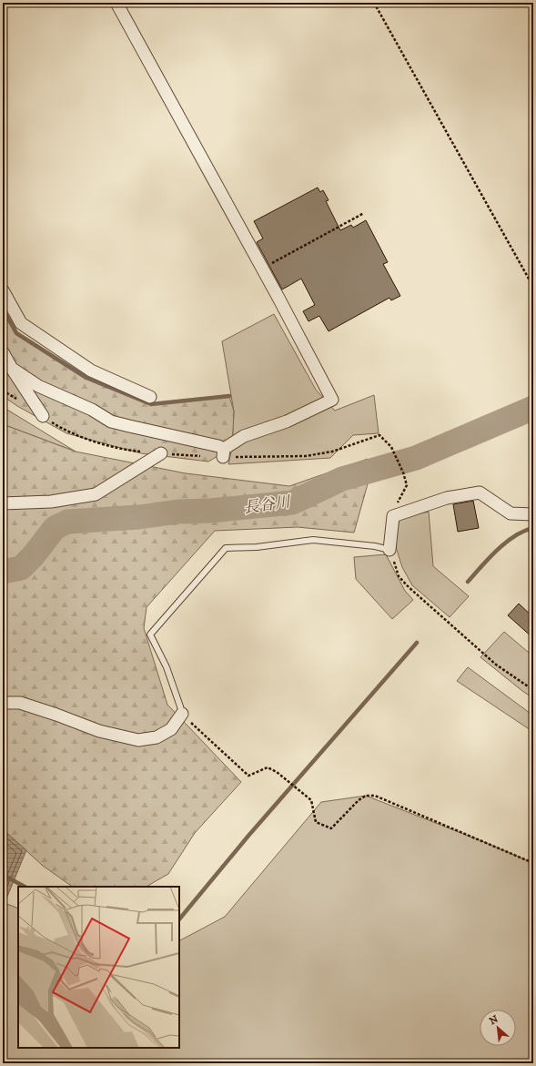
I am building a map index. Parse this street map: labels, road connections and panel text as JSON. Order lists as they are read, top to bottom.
{
  "water": ["長谷川"],
  "north": "top left"
}
